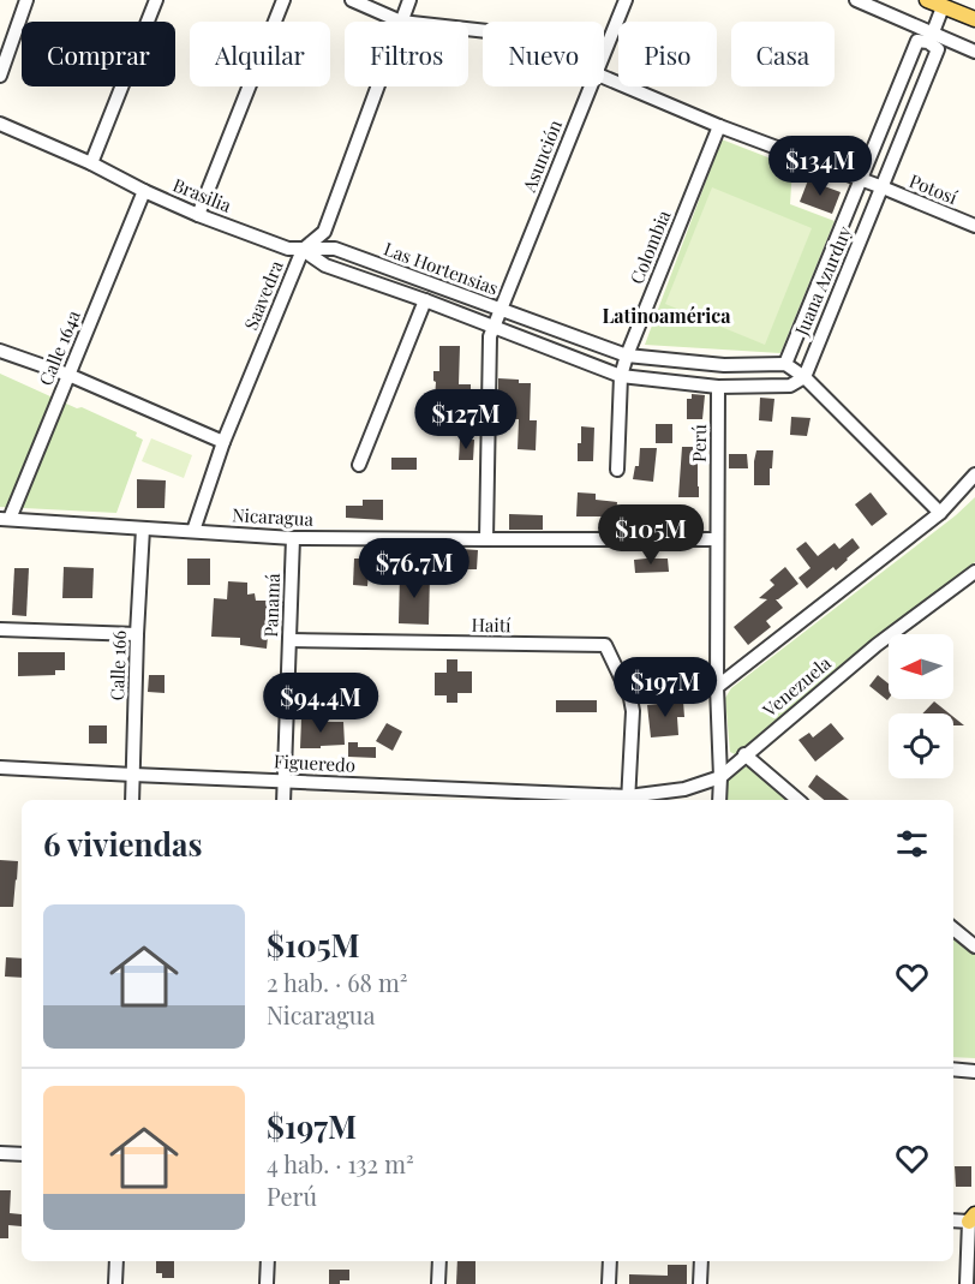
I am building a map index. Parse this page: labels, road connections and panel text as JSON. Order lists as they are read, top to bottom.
{
  "streets": {
    "street": [
      "Asunción",
      "Potosí",
      "Brasilia",
      "Colombia",
      "Las Hortensias",
      "Juana Azurduy",
      "Saavedra",
      "Calle 164a",
      "Perú",
      "Nicaragua",
      "Panamá",
      "Haití",
      "Calle 166",
      "Venezuela",
      "Figueredo"
    ]
  },
  "crossings": [
    ["Asunción", "Las Hortensias"],
    ["Asunción", "Nicaragua"],
    ["Potosí", "Colombia"],
    ["Potosí", "Juana Azurduy"],
    ["Potosí", "Saavedra"],
    ["Brasilia", "Las Hortensias"],
    ["Brasilia", "Saavedra"],
    ["Brasilia", "Calle 164a"],
    ["Colombia", "Las Hortensias"],
    ["Las Hortensias", "Juana Azurduy"],
    ["Las Hortensias", "Saavedra"],
    ["Las Hortensias", "Perú"],
    ["Saavedra", "Nicaragua"],
    ["Calle 164a", "Nicaragua"],
    ["Perú", "Nicaragua"],
    ["Perú", "Venezuela"],
    ["Nicaragua", "Panamá"],
    ["Nicaragua", "Calle 166"],
    ["Panamá", "Haití"],
    ["Panamá", "Figueredo"],
    ["Haití", "Venezuela"],
    ["Haití", "Figueredo"],
    ["Calle 166", "Figueredo"],
    ["Venezuela", "Figueredo"]
  ],
  "districts": ["Latinoamérica"],
  "north": "left",
  "page": {
    "chip": [
      "Comprar",
      "Alquilar",
      "Filtros",
      "Nuevo",
      "Piso",
      "Casa"
    ],
    "price": [
      "$134M",
      "$127M",
      "$105M",
      "$76.7M",
      "$197M",
      "$94.4M"
    ],
    "heading": "6 viviendas",
    "list": [
      {
        "name": "$105M",
        "note": "2 hab. · 68 m² · Nicaragua"
      },
      {
        "name": "$197M",
        "note": "4 hab. · 132 m² · Perú"
      }
    ]
  }
}
